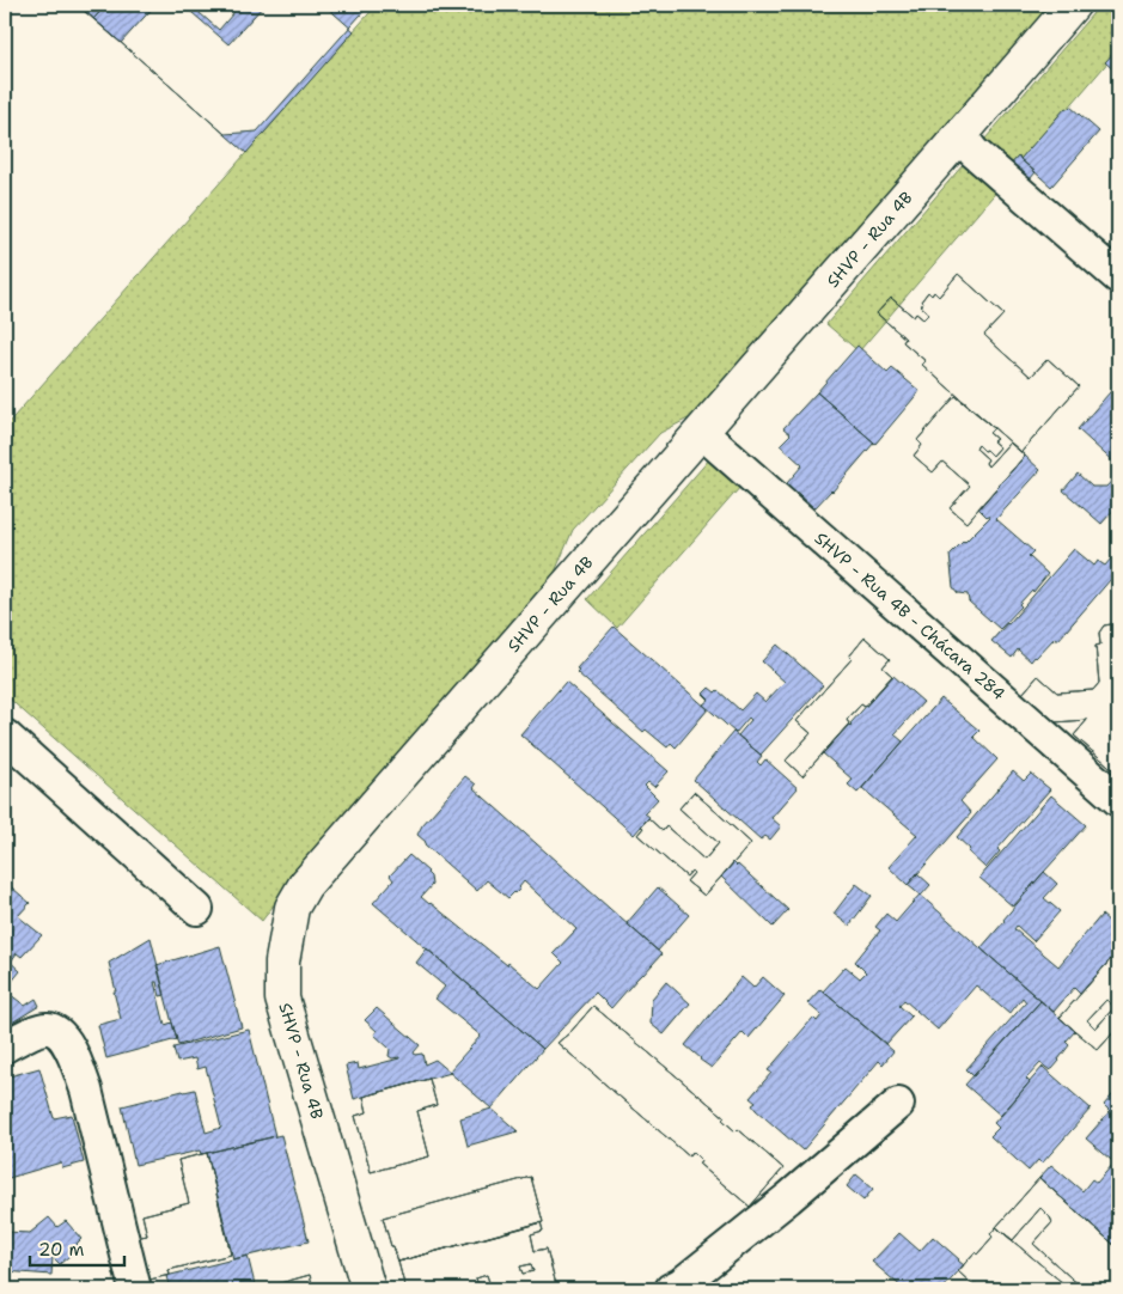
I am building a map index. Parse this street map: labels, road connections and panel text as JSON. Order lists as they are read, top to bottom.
{
  "streets": {
    "street": ["SHVP - Rua 4B", "SHVP - Rua 4B - Chácara 284"]
  },
  "crossings": [
    ["SHVP - Rua 4B", "SHVP - Rua 4B - Chácara 284"]
  ],
  "scale_bar": "20 m"
}
